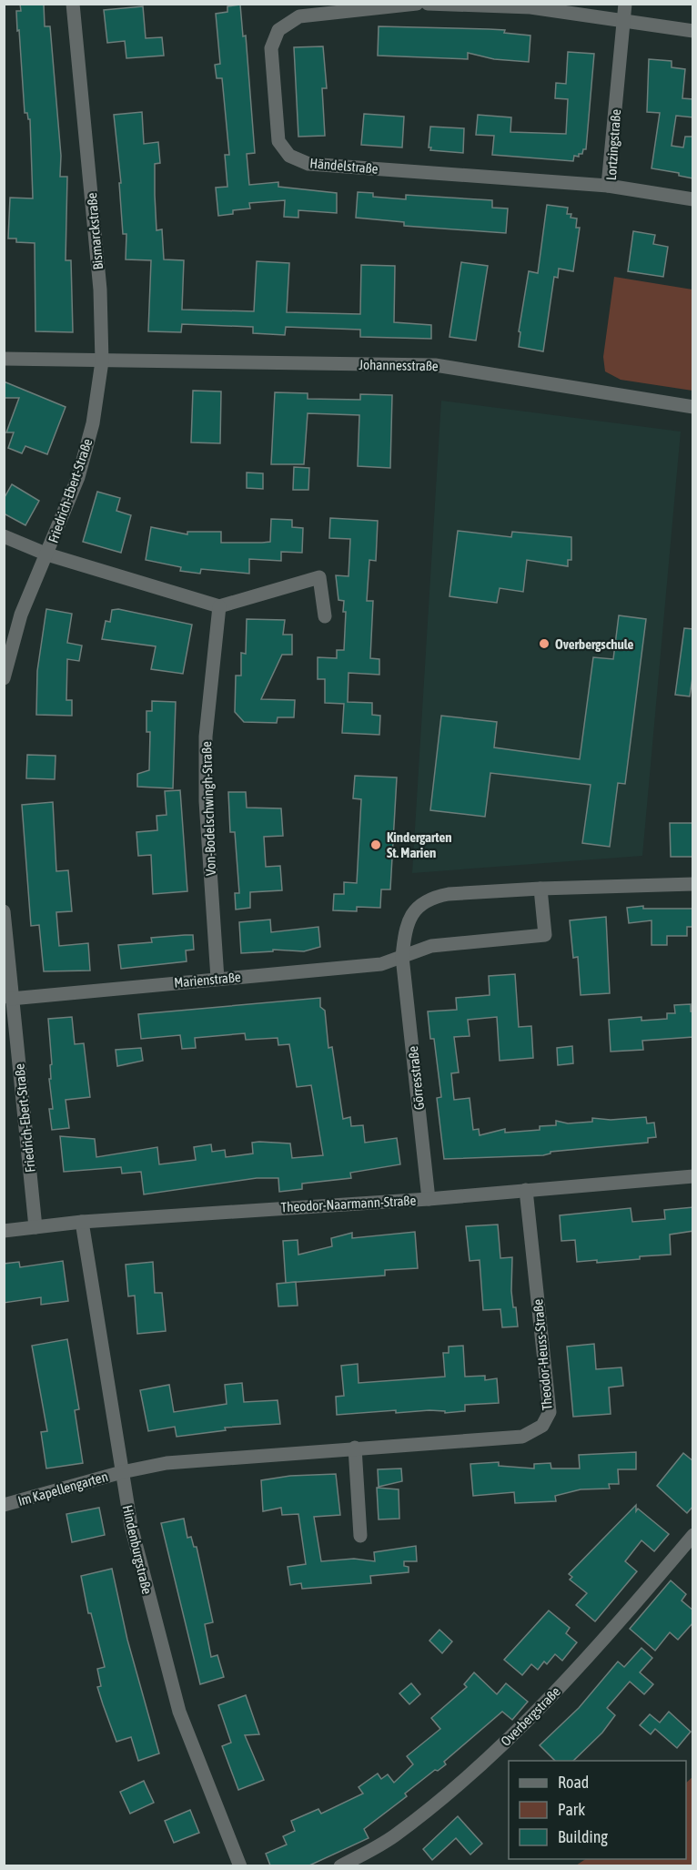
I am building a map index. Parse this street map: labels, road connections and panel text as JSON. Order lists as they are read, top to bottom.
{
  "streets": {
    "street": [
      "Lortzingstraße",
      "Händelstraße",
      "Bismarckstraße",
      "Johannesstraße",
      "Friedrich-Ebert-Straße",
      "Von-Bodelschwingh-Straße",
      "Marienstraße",
      "Görresstraße",
      "Theodor-Naarmann-Straße",
      "Theodor-Heuss-Straße",
      "Im Kapellengarten",
      "Hindenburgstraße",
      "Overbergstraße"
    ]
  },
  "crossings": [
    ["Lortzingstraße", "Händelstraße"],
    ["Bismarckstraße", "Johannesstraße"],
    ["Bismarckstraße", "Friedrich-Ebert-Straße"],
    ["Johannesstraße", "Friedrich-Ebert-Straße"],
    ["Friedrich-Ebert-Straße", "Marienstraße"],
    ["Friedrich-Ebert-Straße", "Theodor-Naarmann-Straße"],
    ["Von-Bodelschwingh-Straße", "Marienstraße"],
    ["Marienstraße", "Görresstraße"],
    ["Görresstraße", "Theodor-Naarmann-Straße"],
    ["Theodor-Naarmann-Straße", "Theodor-Heuss-Straße"],
    ["Theodor-Naarmann-Straße", "Hindenburgstraße"],
    ["Theodor-Heuss-Straße", "Im Kapellengarten"],
    ["Theodor-Heuss-Straße", "Hindenburgstraße"],
    ["Im Kapellengarten", "Hindenburgstraße"]
  ],
  "places": ["Overbergschule", "Kindergarten St. Marien"],
  "legend": ["Road", "Park", "Building"]
}
